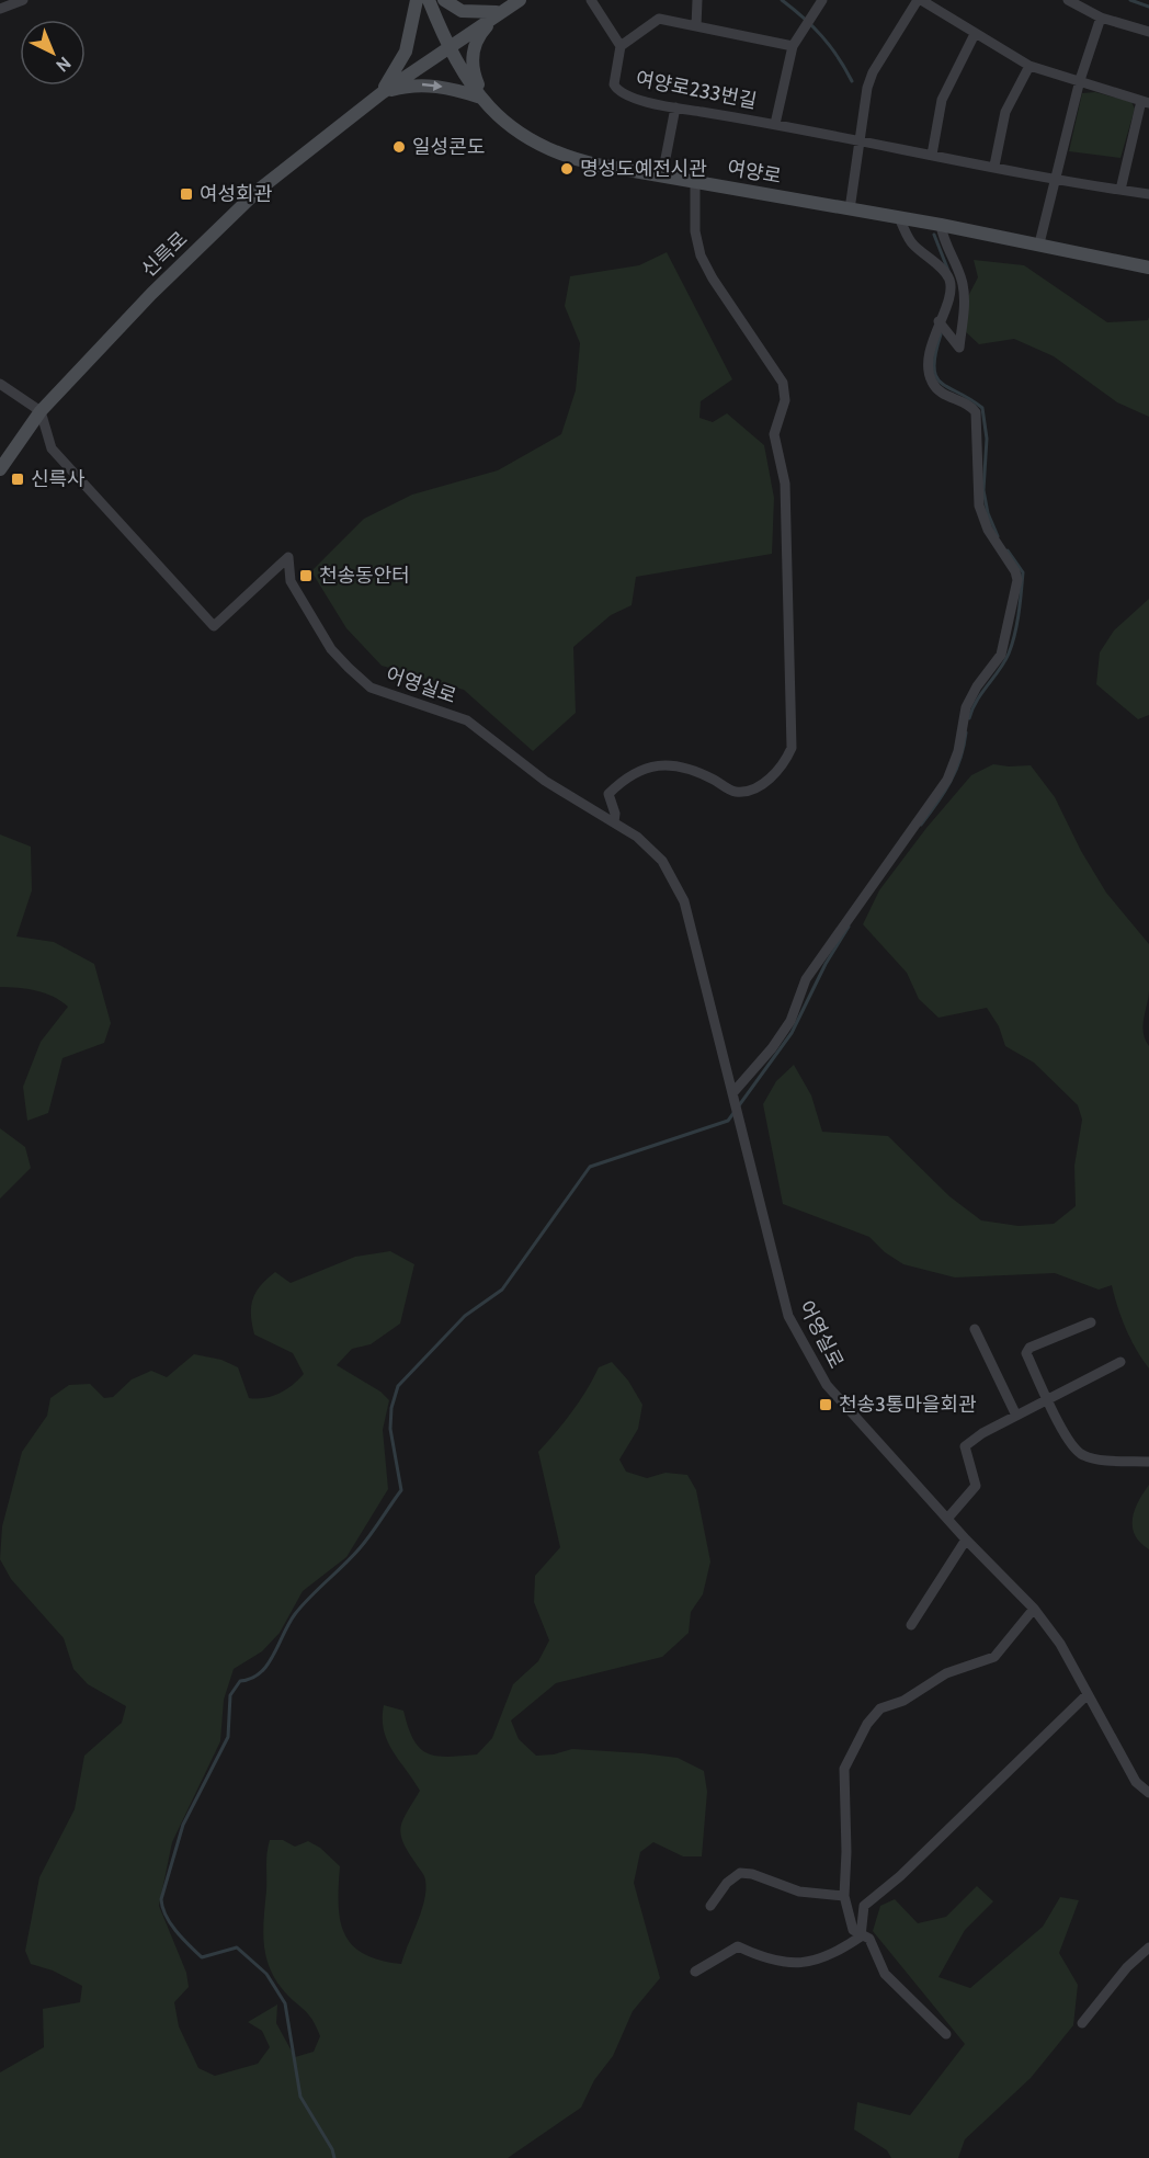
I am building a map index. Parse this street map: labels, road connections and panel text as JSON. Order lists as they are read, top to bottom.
{
  "streets": {
    "street": [
      "여양로233번길",
      "여양로",
      "신륵로",
      "어영실로"
    ]
  },
  "crossings": [
    ["여양로", "신륵로"],
    ["신륵로", "어영실로"]
  ],
  "places": {
    "other": ["일성콘도", "명성도예전시관"],
    "transit": [
      "여성회관",
      "신륵사",
      "천송동안터",
      "천송3통마을회관"
    ]
  },
  "north": "bottom right"
}
